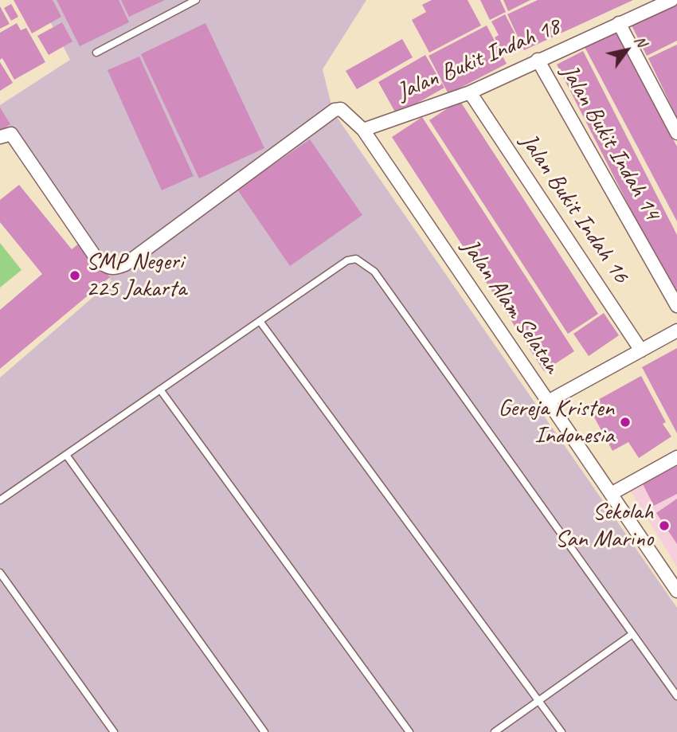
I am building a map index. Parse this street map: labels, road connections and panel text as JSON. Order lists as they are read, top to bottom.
{
  "streets": {
    "street": [
      "Jalan Bukit Indah 18",
      "Jalan Bukit Indah 14",
      "Jalan Bukit Indah 16",
      "Jalan Alam Selatan"
    ]
  },
  "crossings": [
    ["Jalan Bukit Indah 18", "Jalan Bukit Indah 14"],
    ["Jalan Bukit Indah 18", "Jalan Bukit Indah 16"],
    ["Jalan Bukit Indah 18", "Jalan Alam Selatan"]
  ],
  "places": ["SMP Negeri 225 Jakarta", "Gereja Kristen Indonesia", "Sekolah San Marino"],
  "north": "top right"
}
